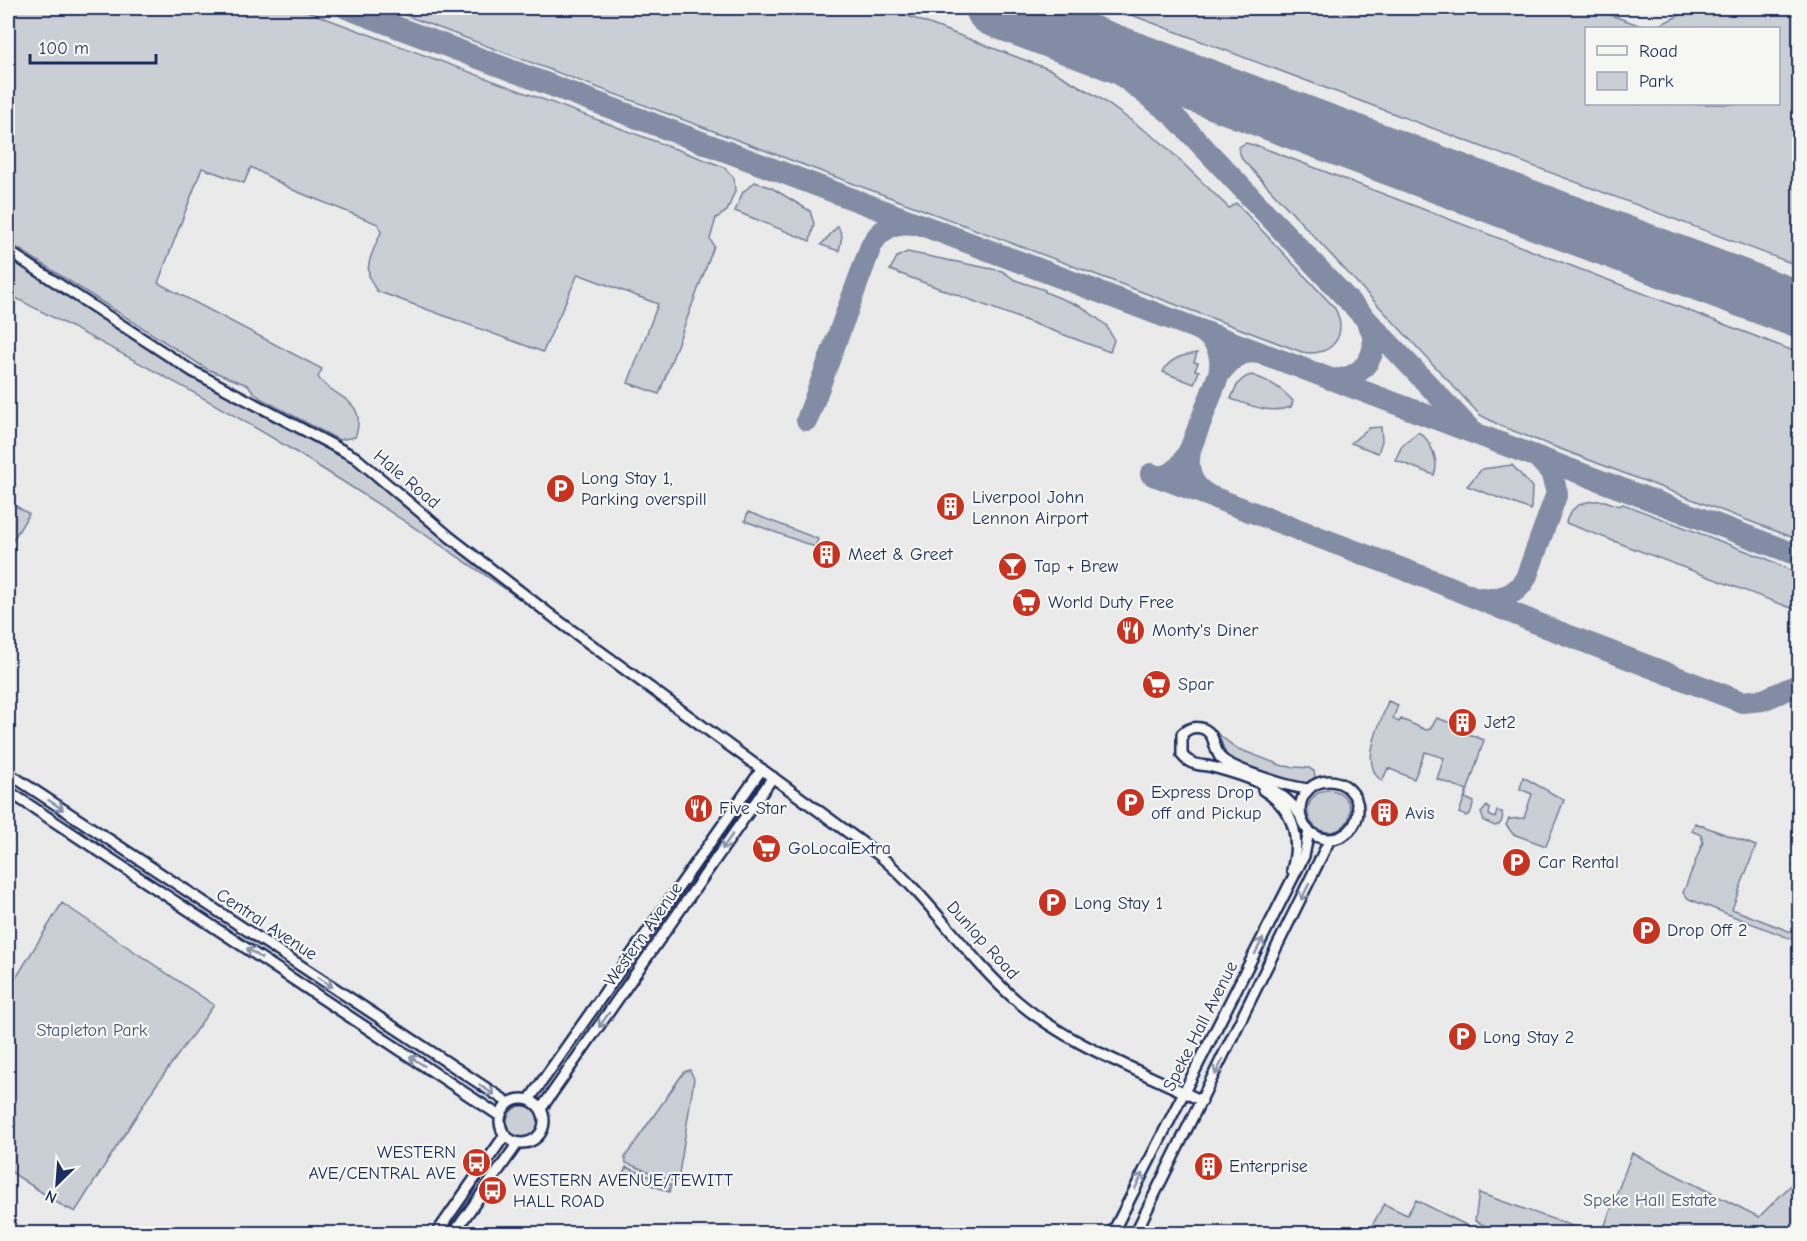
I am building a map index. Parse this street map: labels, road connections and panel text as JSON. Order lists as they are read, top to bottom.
{
  "streets": {
    "street": [
      "Hale Road",
      "Central Avenue",
      "Western Avenue",
      "Dunlop Road",
      "Speke Hall Avenue"
    ]
  },
  "crossings": [
    ["Hale Road", "Western Avenue"],
    ["Hale Road", "Dunlop Road"],
    ["Central Avenue", "Western Avenue"],
    ["Western Avenue", "Dunlop Road"],
    ["Dunlop Road", "Speke Hall Avenue"]
  ],
  "parks": ["Stapleton Park", "Speke Hall Estate"],
  "places": {
    "parking": [
      "Long Stay 1, Parking overspill",
      "Express Drop off and Pickup",
      "Car Rental",
      "Long Stay 1",
      "Drop Off 2",
      "Long Stay 2"
    ],
    "building": [
      "Liverpool John Lennon Airport",
      "Meet & Greet",
      "Jet2",
      "Avis",
      "Enterprise"
    ],
    "bar": ["Tap + Brew"],
    "supermarket": ["World Duty Free", "Spar", "GoLocalExtra"],
    "restaurant": ["Monty's Diner", "Five Star"],
    "bus stop": ["WESTERN AVE/CENTRAL AVE", "WESTERN AVENUE/TEWITT HALL ROAD"]
  },
  "legend": ["Road", "Park"],
  "scale_bar": "100 m",
  "north": "bottom left"
}
